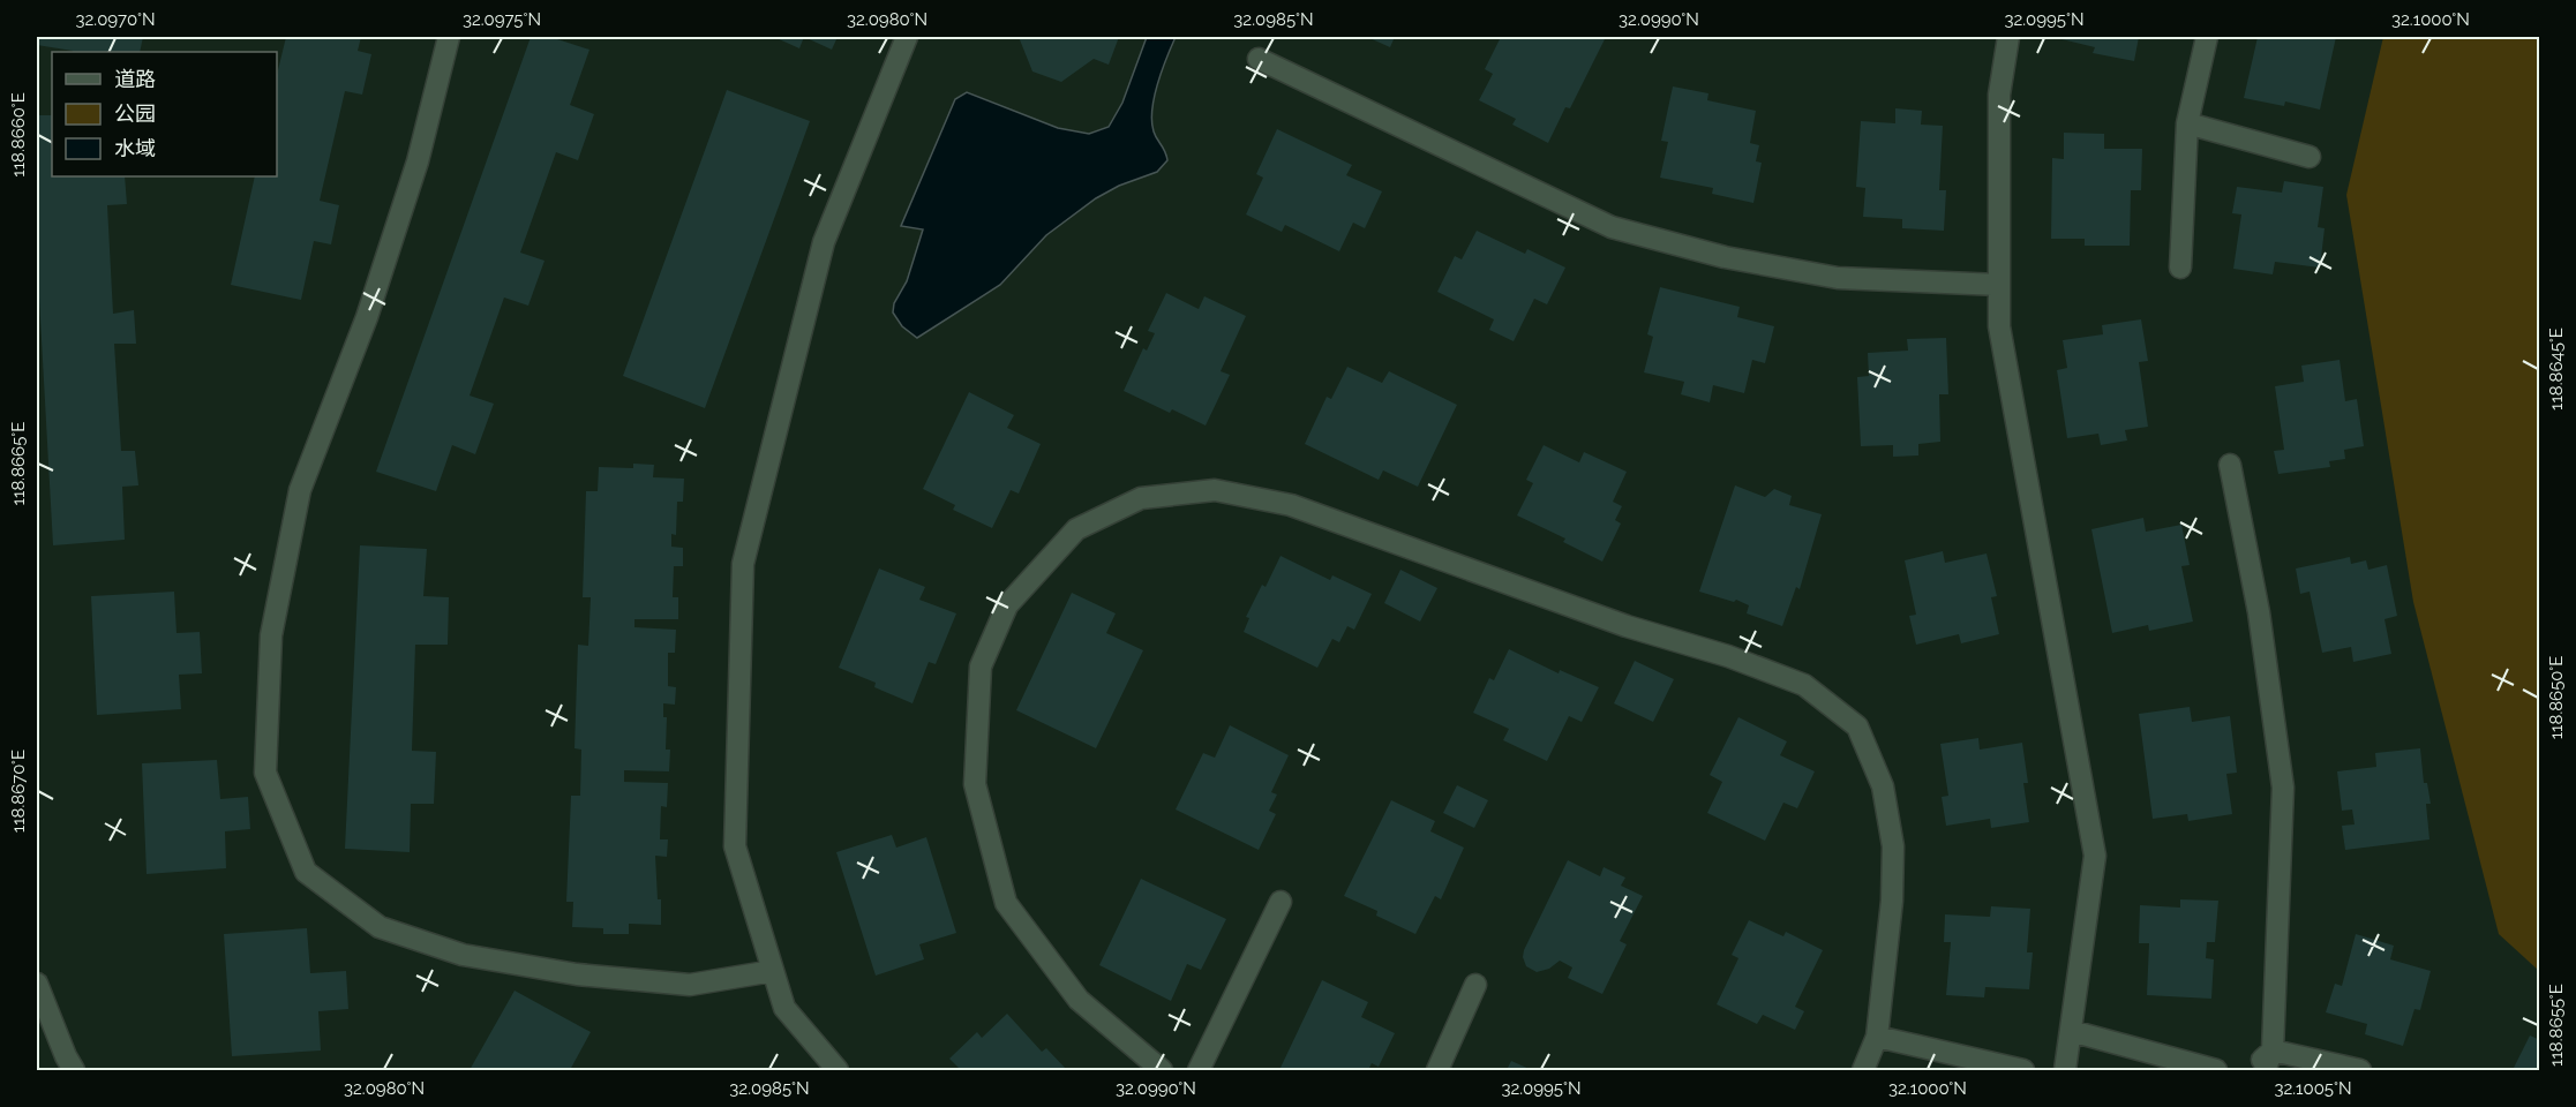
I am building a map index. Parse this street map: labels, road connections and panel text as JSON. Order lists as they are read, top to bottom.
{
  "legend": ["道路", "公园", "水域"],
  "coordinates": [
    "32.0970°N",
    "32.0975°N",
    "32.0980°N",
    "32.0985°N",
    "32.0990°N",
    "32.0995°N",
    "32.1000°N",
    "118.8660°E",
    "118.8645°E",
    "118.8665°E",
    "118.8650°E",
    "118.8670°E",
    "118.8655°E",
    "32.1005°N"
  ]
}
